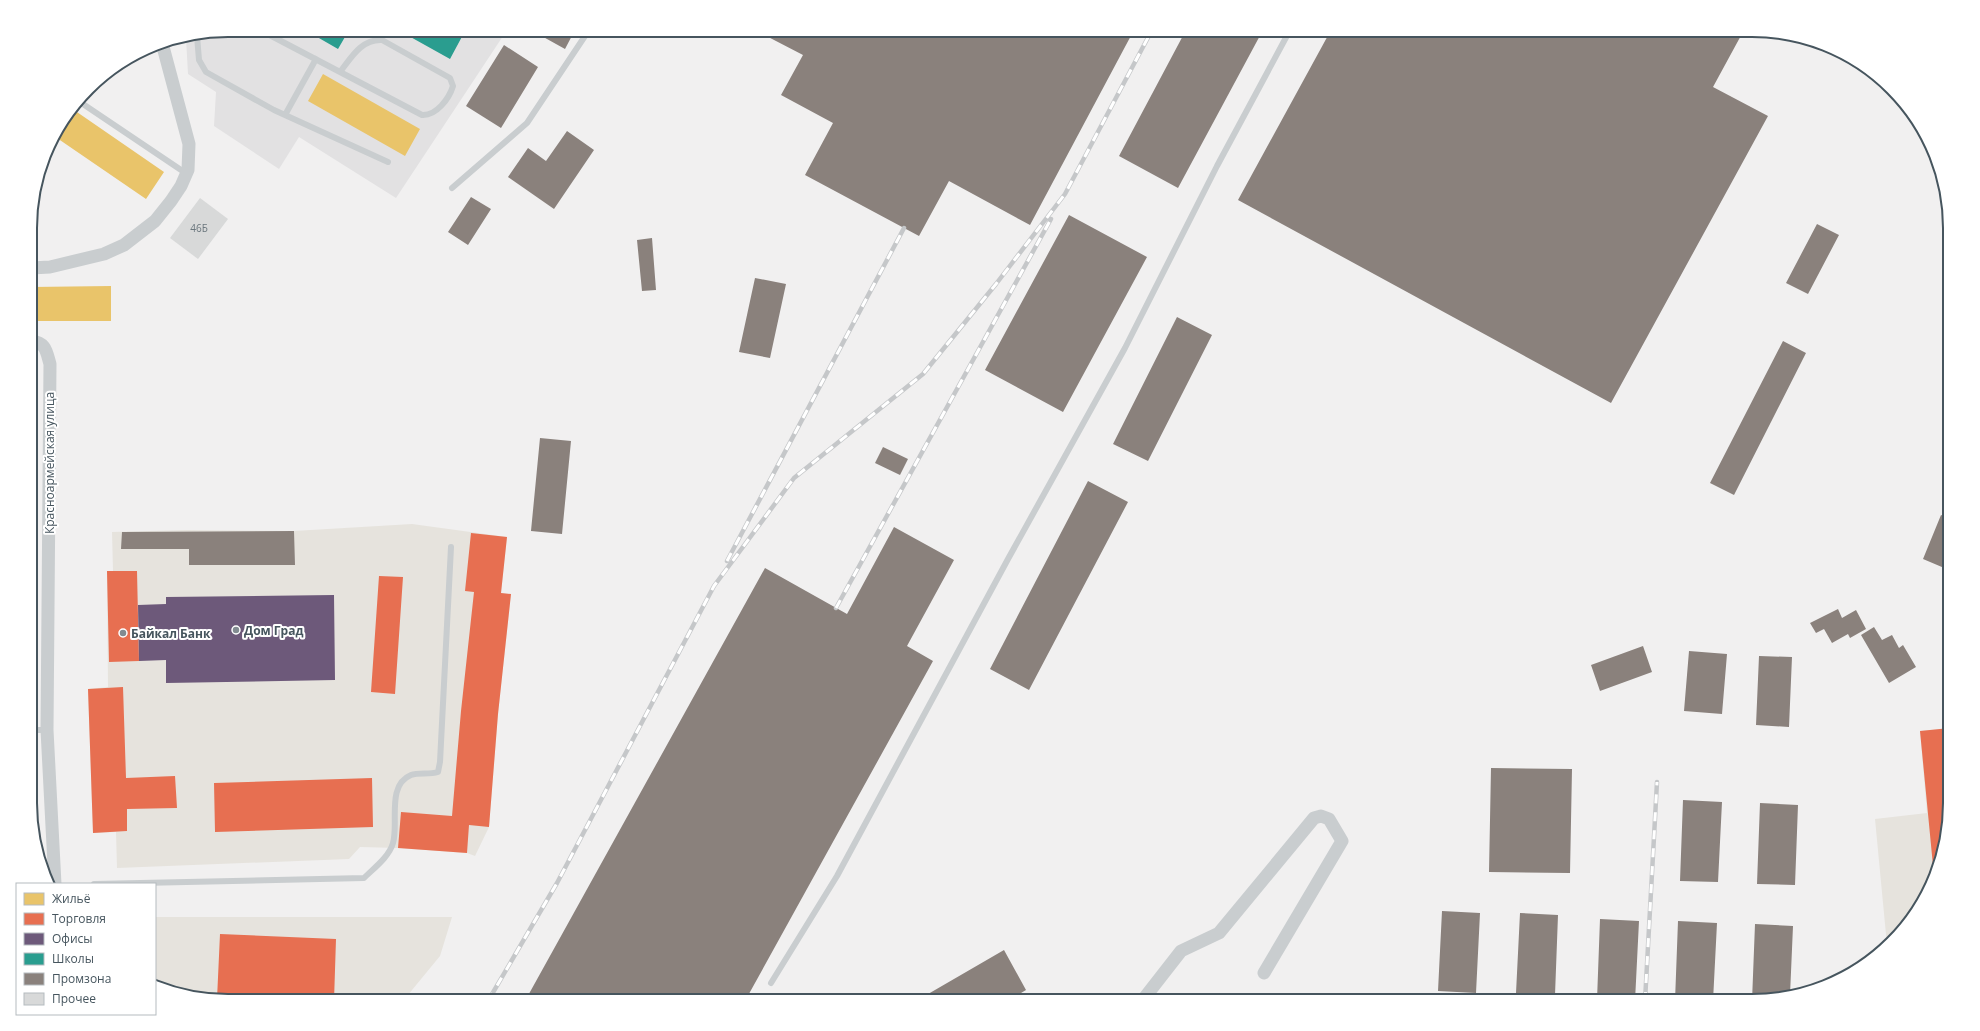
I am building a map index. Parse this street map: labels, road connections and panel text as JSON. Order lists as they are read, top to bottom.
{
  "streets": {
    "street": ["Красноармейская улица"]
  },
  "places": ["Дом Град", "Байкал Банк"],
  "house_numbers": ["46Б"],
  "legend": [
    "Жильё",
    "Торговля",
    "Офисы",
    "Школы",
    "Промзона",
    "Прочее"
  ]
}
